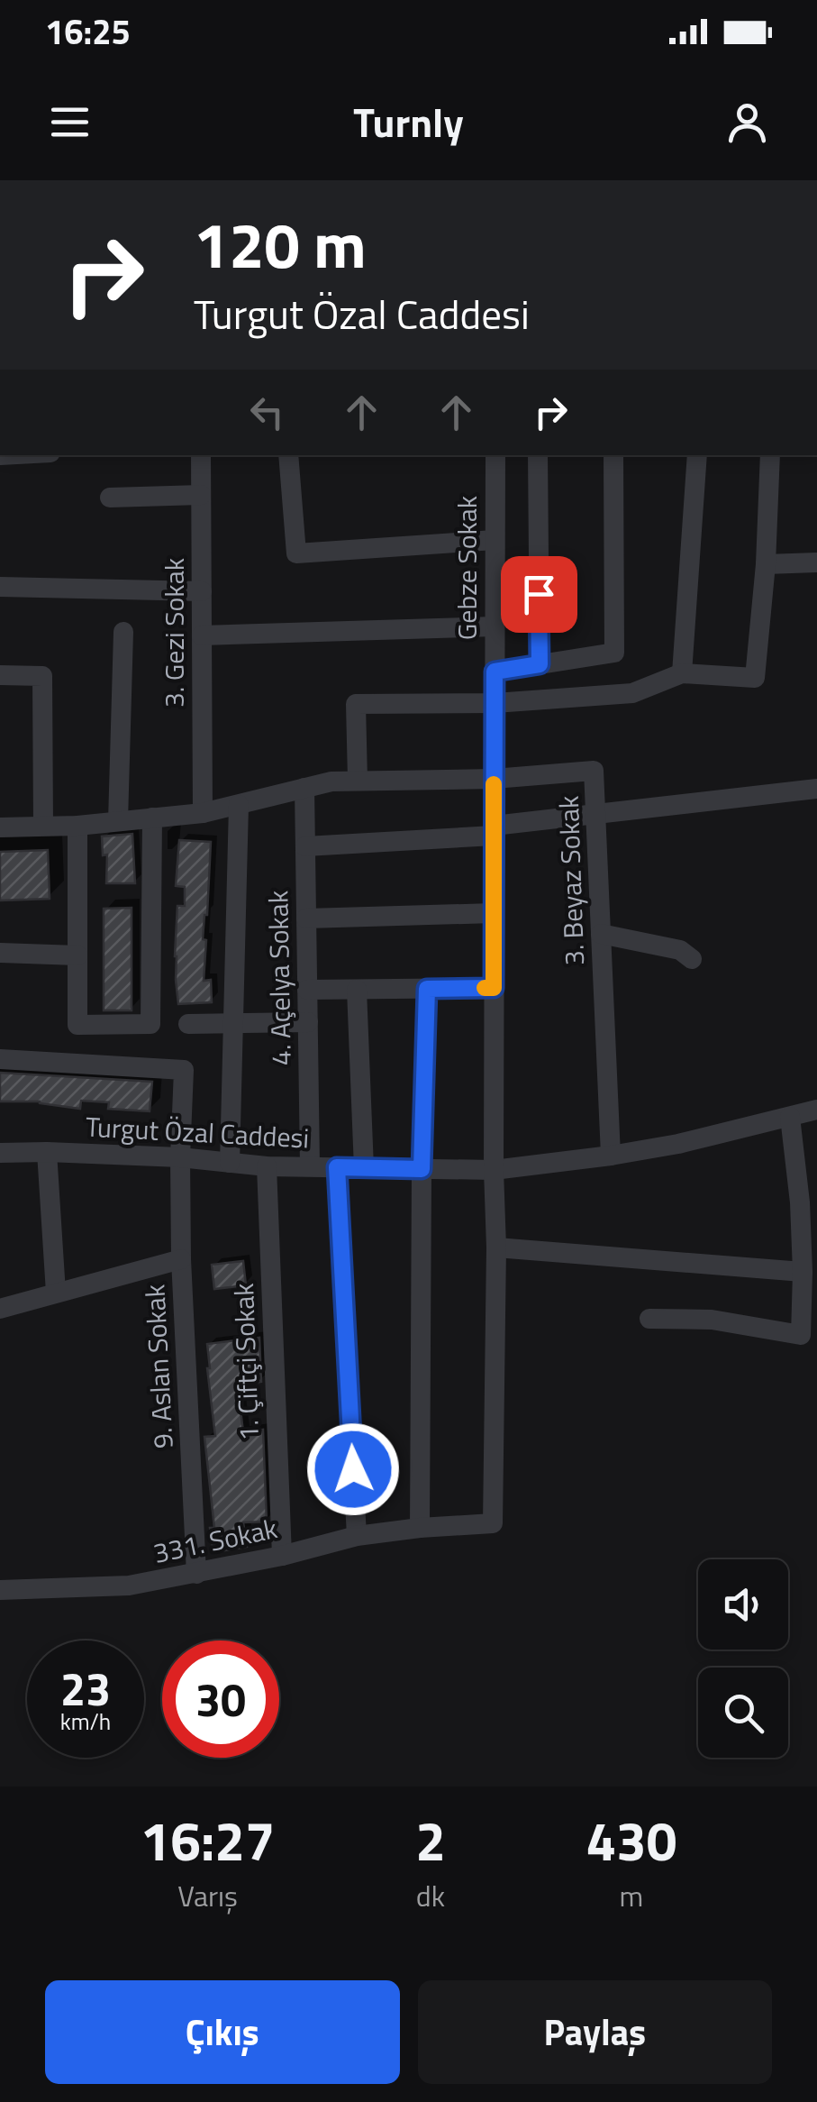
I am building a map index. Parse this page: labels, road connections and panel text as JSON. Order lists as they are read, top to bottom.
{
  "streets": {
    "street": [
      "Gebze Sokak",
      "3. Gezi Sokak",
      "3. Beyaz Sokak",
      "4. Açelya Sokak",
      "Turgut Özal Caddesi",
      "1. Çiftçi Sokak",
      "9. Aslan Sokak",
      "331. Sokak"
    ]
  },
  "crossings": [
    ["Gebze Sokak", "3. Beyaz Sokak"],
    ["Gebze Sokak", "Turgut Özal Caddesi"],
    ["Gebze Sokak", "331. Sokak"],
    ["3. Gezi Sokak", "3. Beyaz Sokak"],
    ["3. Beyaz Sokak", "4. Açelya Sokak"],
    ["3. Beyaz Sokak", "Turgut Özal Caddesi"],
    ["4. Açelya Sokak", "Turgut Özal Caddesi"],
    ["Turgut Özal Caddesi", "1. Çiftçi Sokak"],
    ["Turgut Özal Caddesi", "9. Aslan Sokak"],
    ["1. Çiftçi Sokak", "331. Sokak"],
    ["9. Aslan Sokak", "331. Sokak"]
  ],
  "page": {
    "status": "16:25",
    "header": "Turnly",
    "turn": ["120 m", "Turgut Özal Caddesi"],
    "speed": "23 km/h",
    "limit": "30",
    "eta": [
      "16:27",
      "Varış",
      "2",
      "dk",
      "430",
      "m"
    ],
    "buttons": ["Çıkış", "Paylaş"]
  }
}
